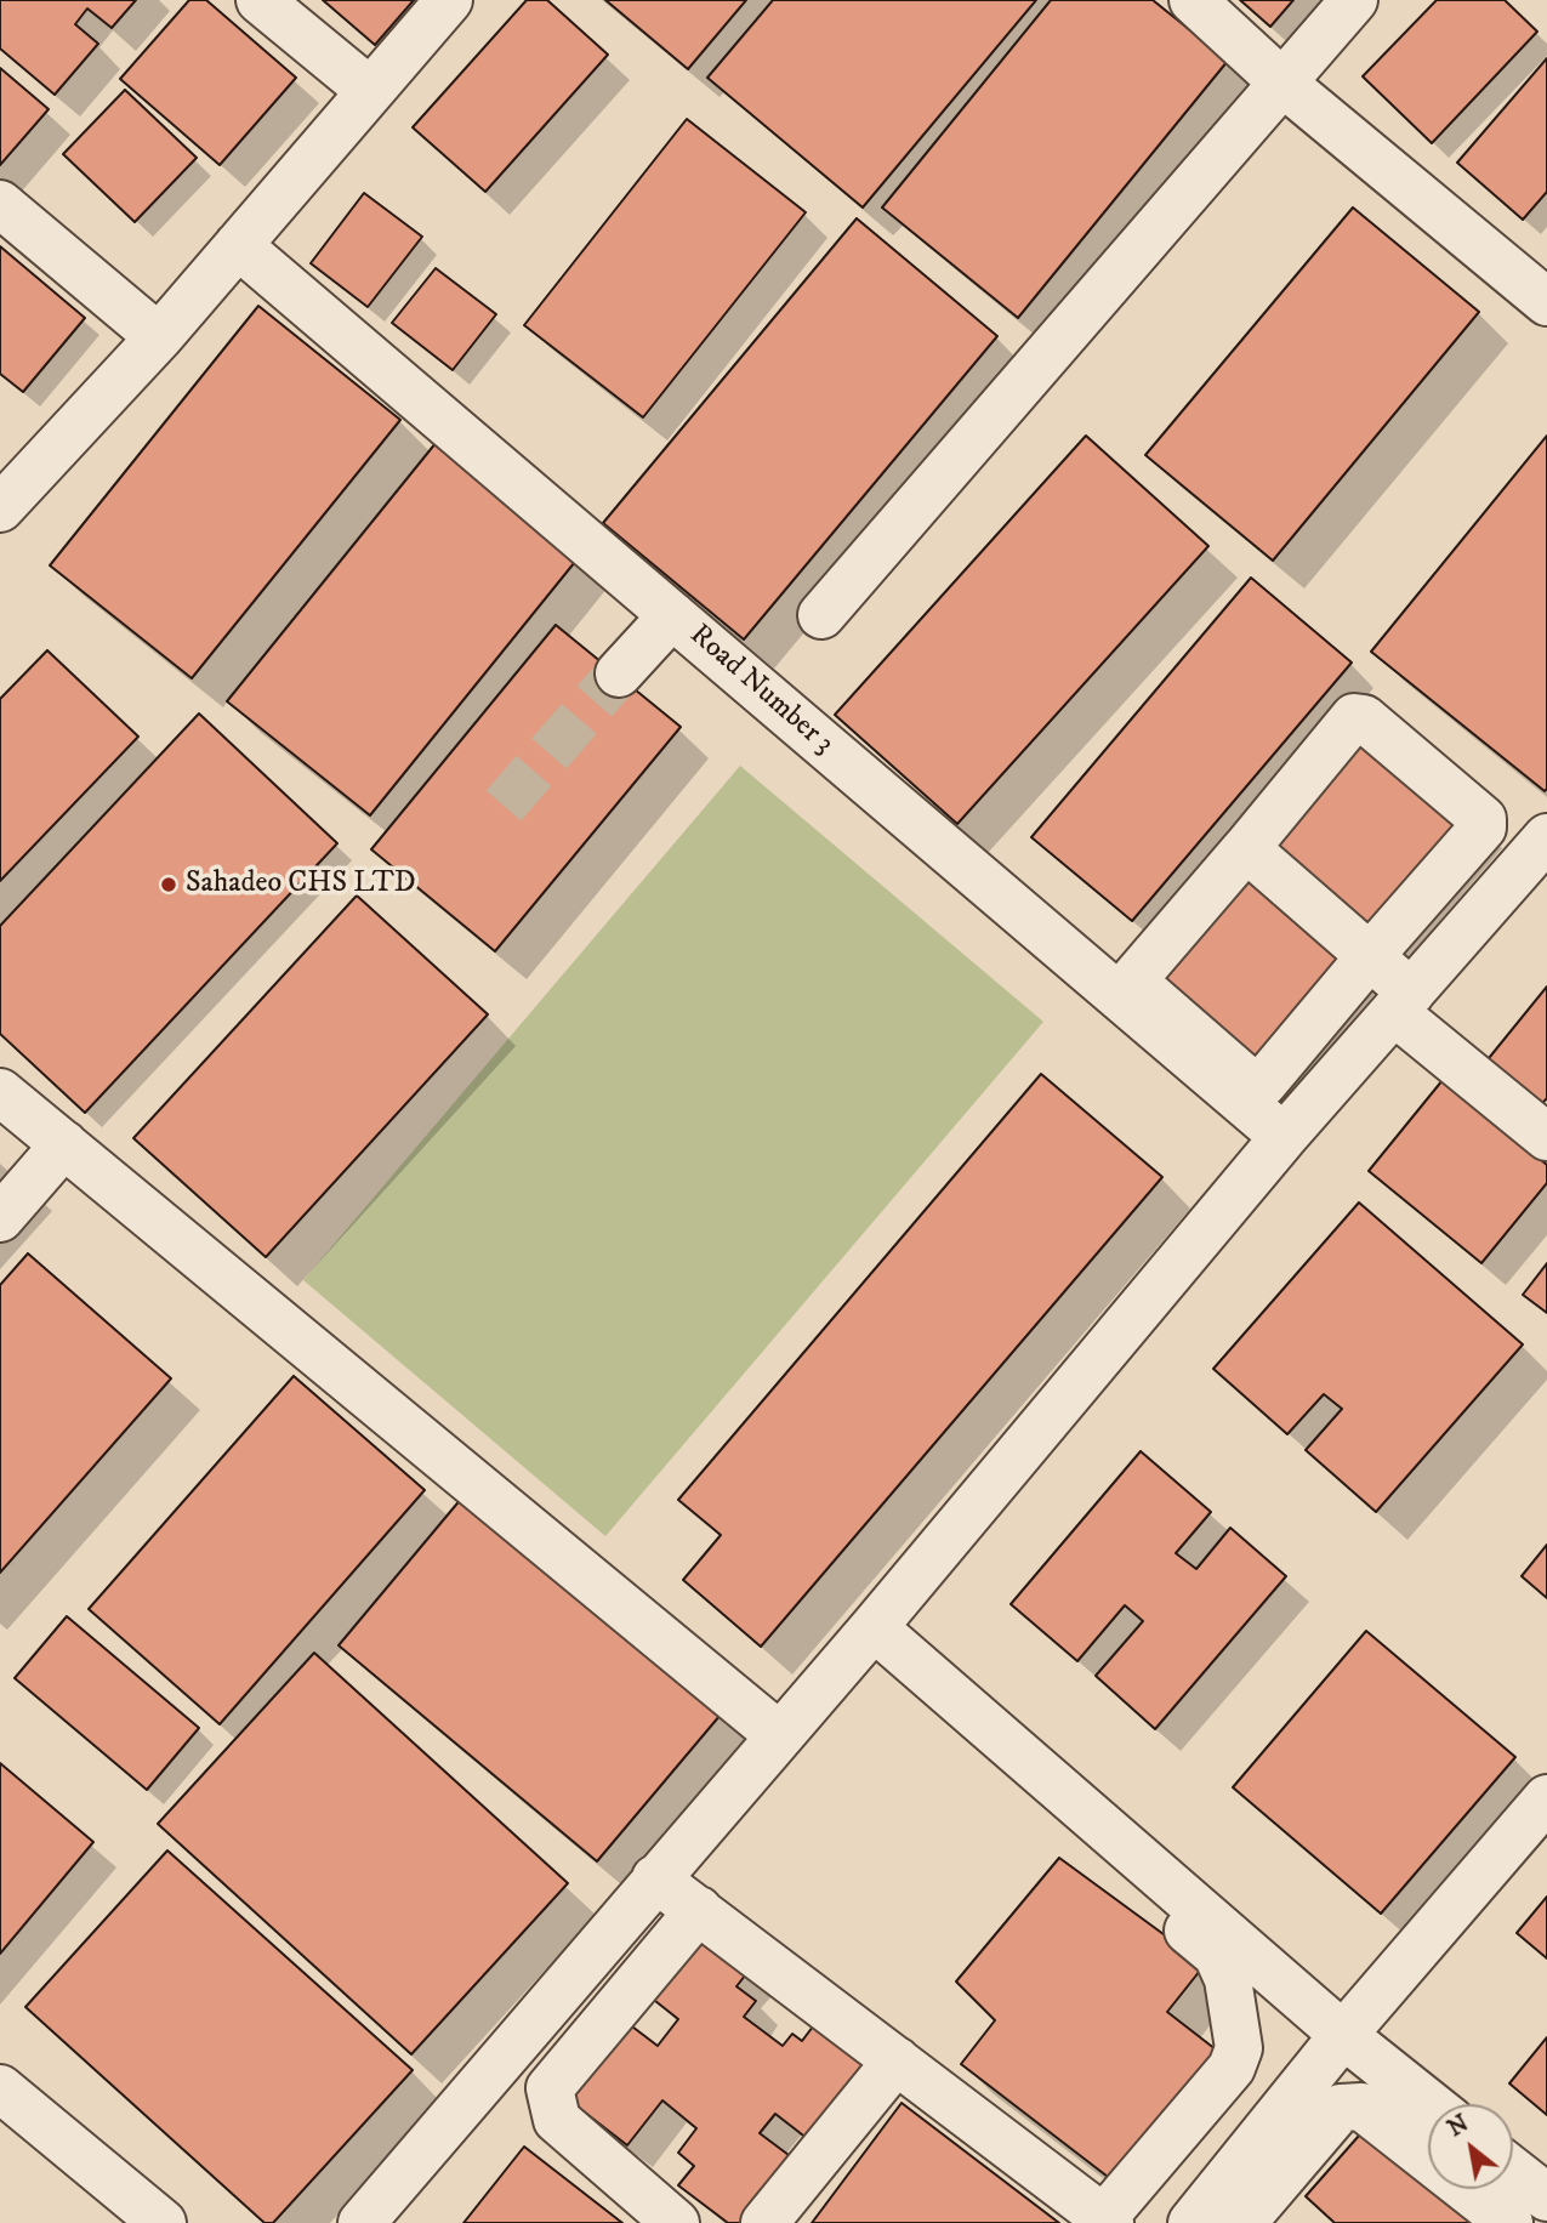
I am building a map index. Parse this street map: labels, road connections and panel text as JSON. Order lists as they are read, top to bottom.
{
  "streets": {
    "street": ["Road Number 3"]
  },
  "places": ["Sahadeo CHS LTD"],
  "north": "top left"
}
